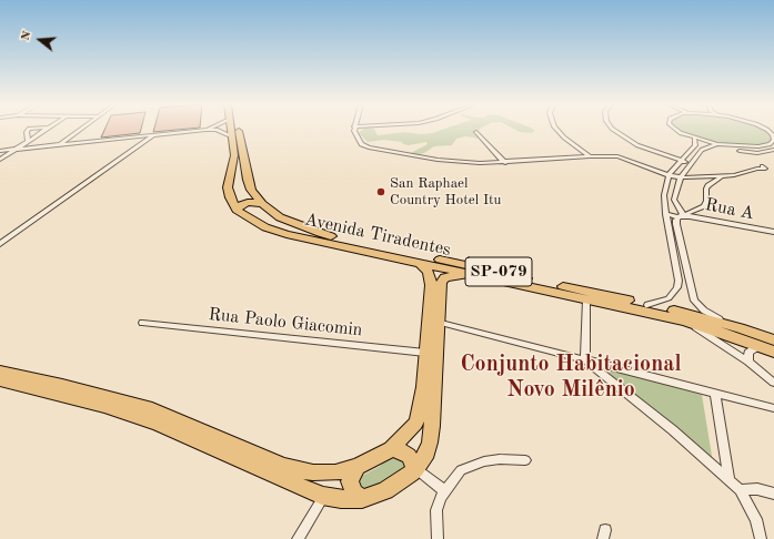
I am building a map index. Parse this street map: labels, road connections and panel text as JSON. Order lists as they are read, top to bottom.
{
  "streets": {
    "main road": ["Avenida Tiradentes", "SP-079"],
    "street": ["Rua A", "Rua Paolo Giacomin"]
  },
  "districts": ["Conjunto Habitacional Novo Milênio"],
  "places": ["San Raphael Country Hotel Itu"],
  "north": "left"
}
